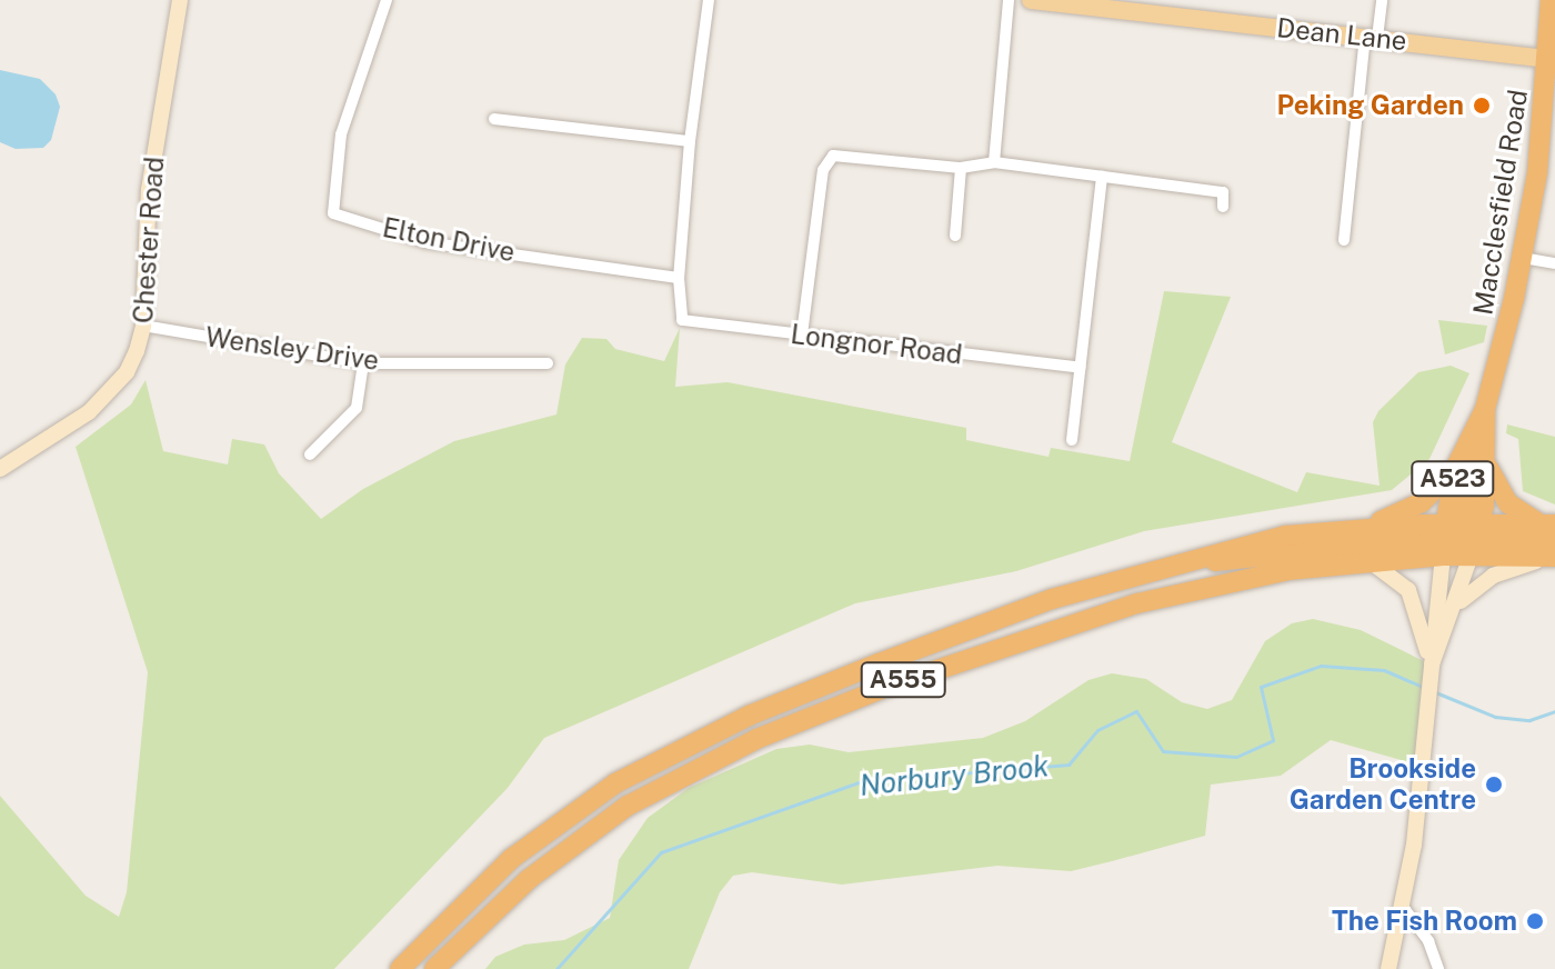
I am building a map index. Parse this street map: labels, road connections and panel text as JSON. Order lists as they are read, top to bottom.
{
  "streets": {
    "highway": ["Macclesfield Road", "A523", "A555"],
    "main road": ["Dean Lane", "Chester Road"],
    "street": ["Elton Drive", "Longnor Road", "Wensley Drive"]
  },
  "crossings": [
    ["Dean Lane", "Macclesfield Road"],
    ["Macclesfield Road", "A555"],
    ["Chester Road", "Wensley Drive"],
    ["Elton Drive", "Longnor Road"]
  ],
  "water": ["Norbury Brook"],
  "places": ["Peking Garden", "Brookside Garden Centre", "The Fish Room"]
}
